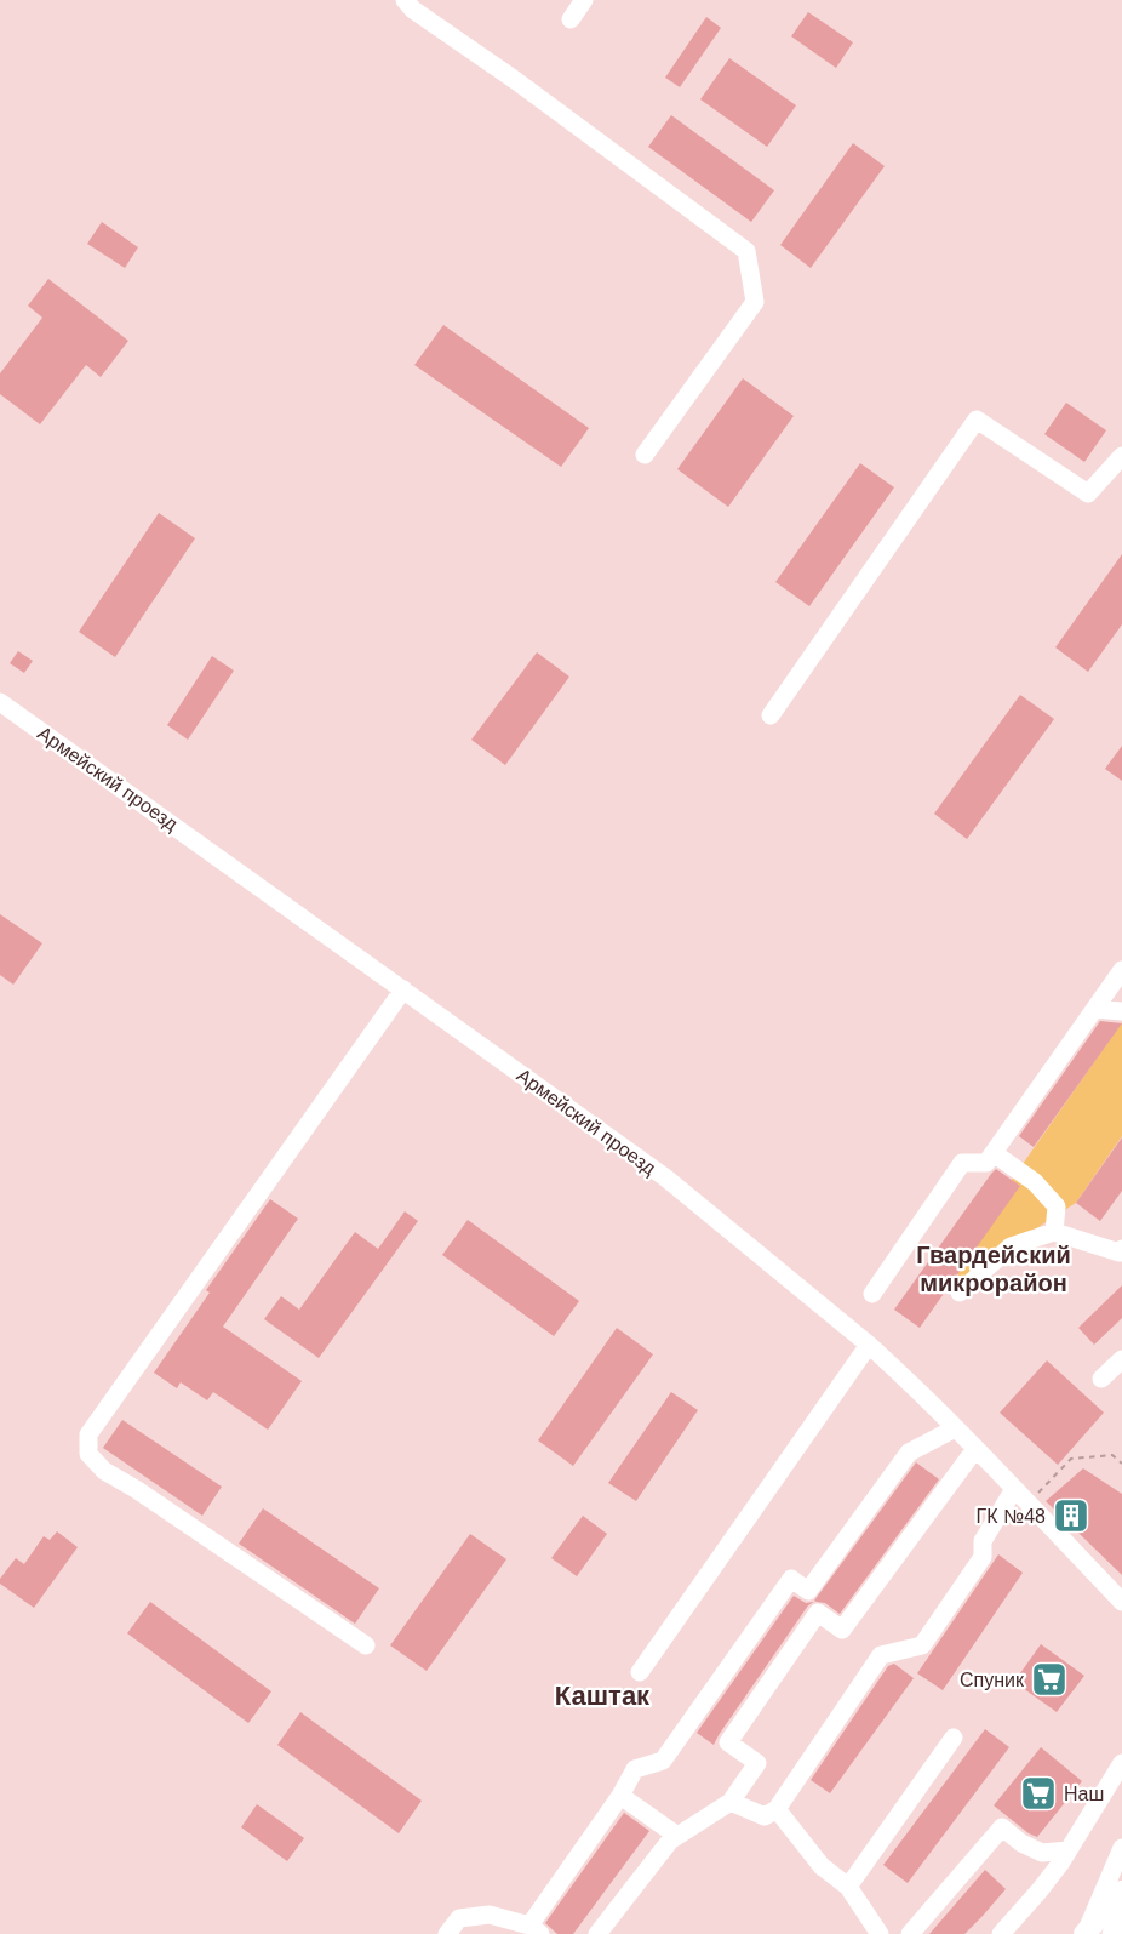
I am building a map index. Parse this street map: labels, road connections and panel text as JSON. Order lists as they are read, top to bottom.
{
  "streets": {
    "street": ["Армейский проезд"]
  },
  "districts": ["Гвардейский микрорайон", "Каштак"],
  "places": {
    "building": ["ГК №48"],
    "supermarket": ["Спуник", "Наш"]
  }
}
